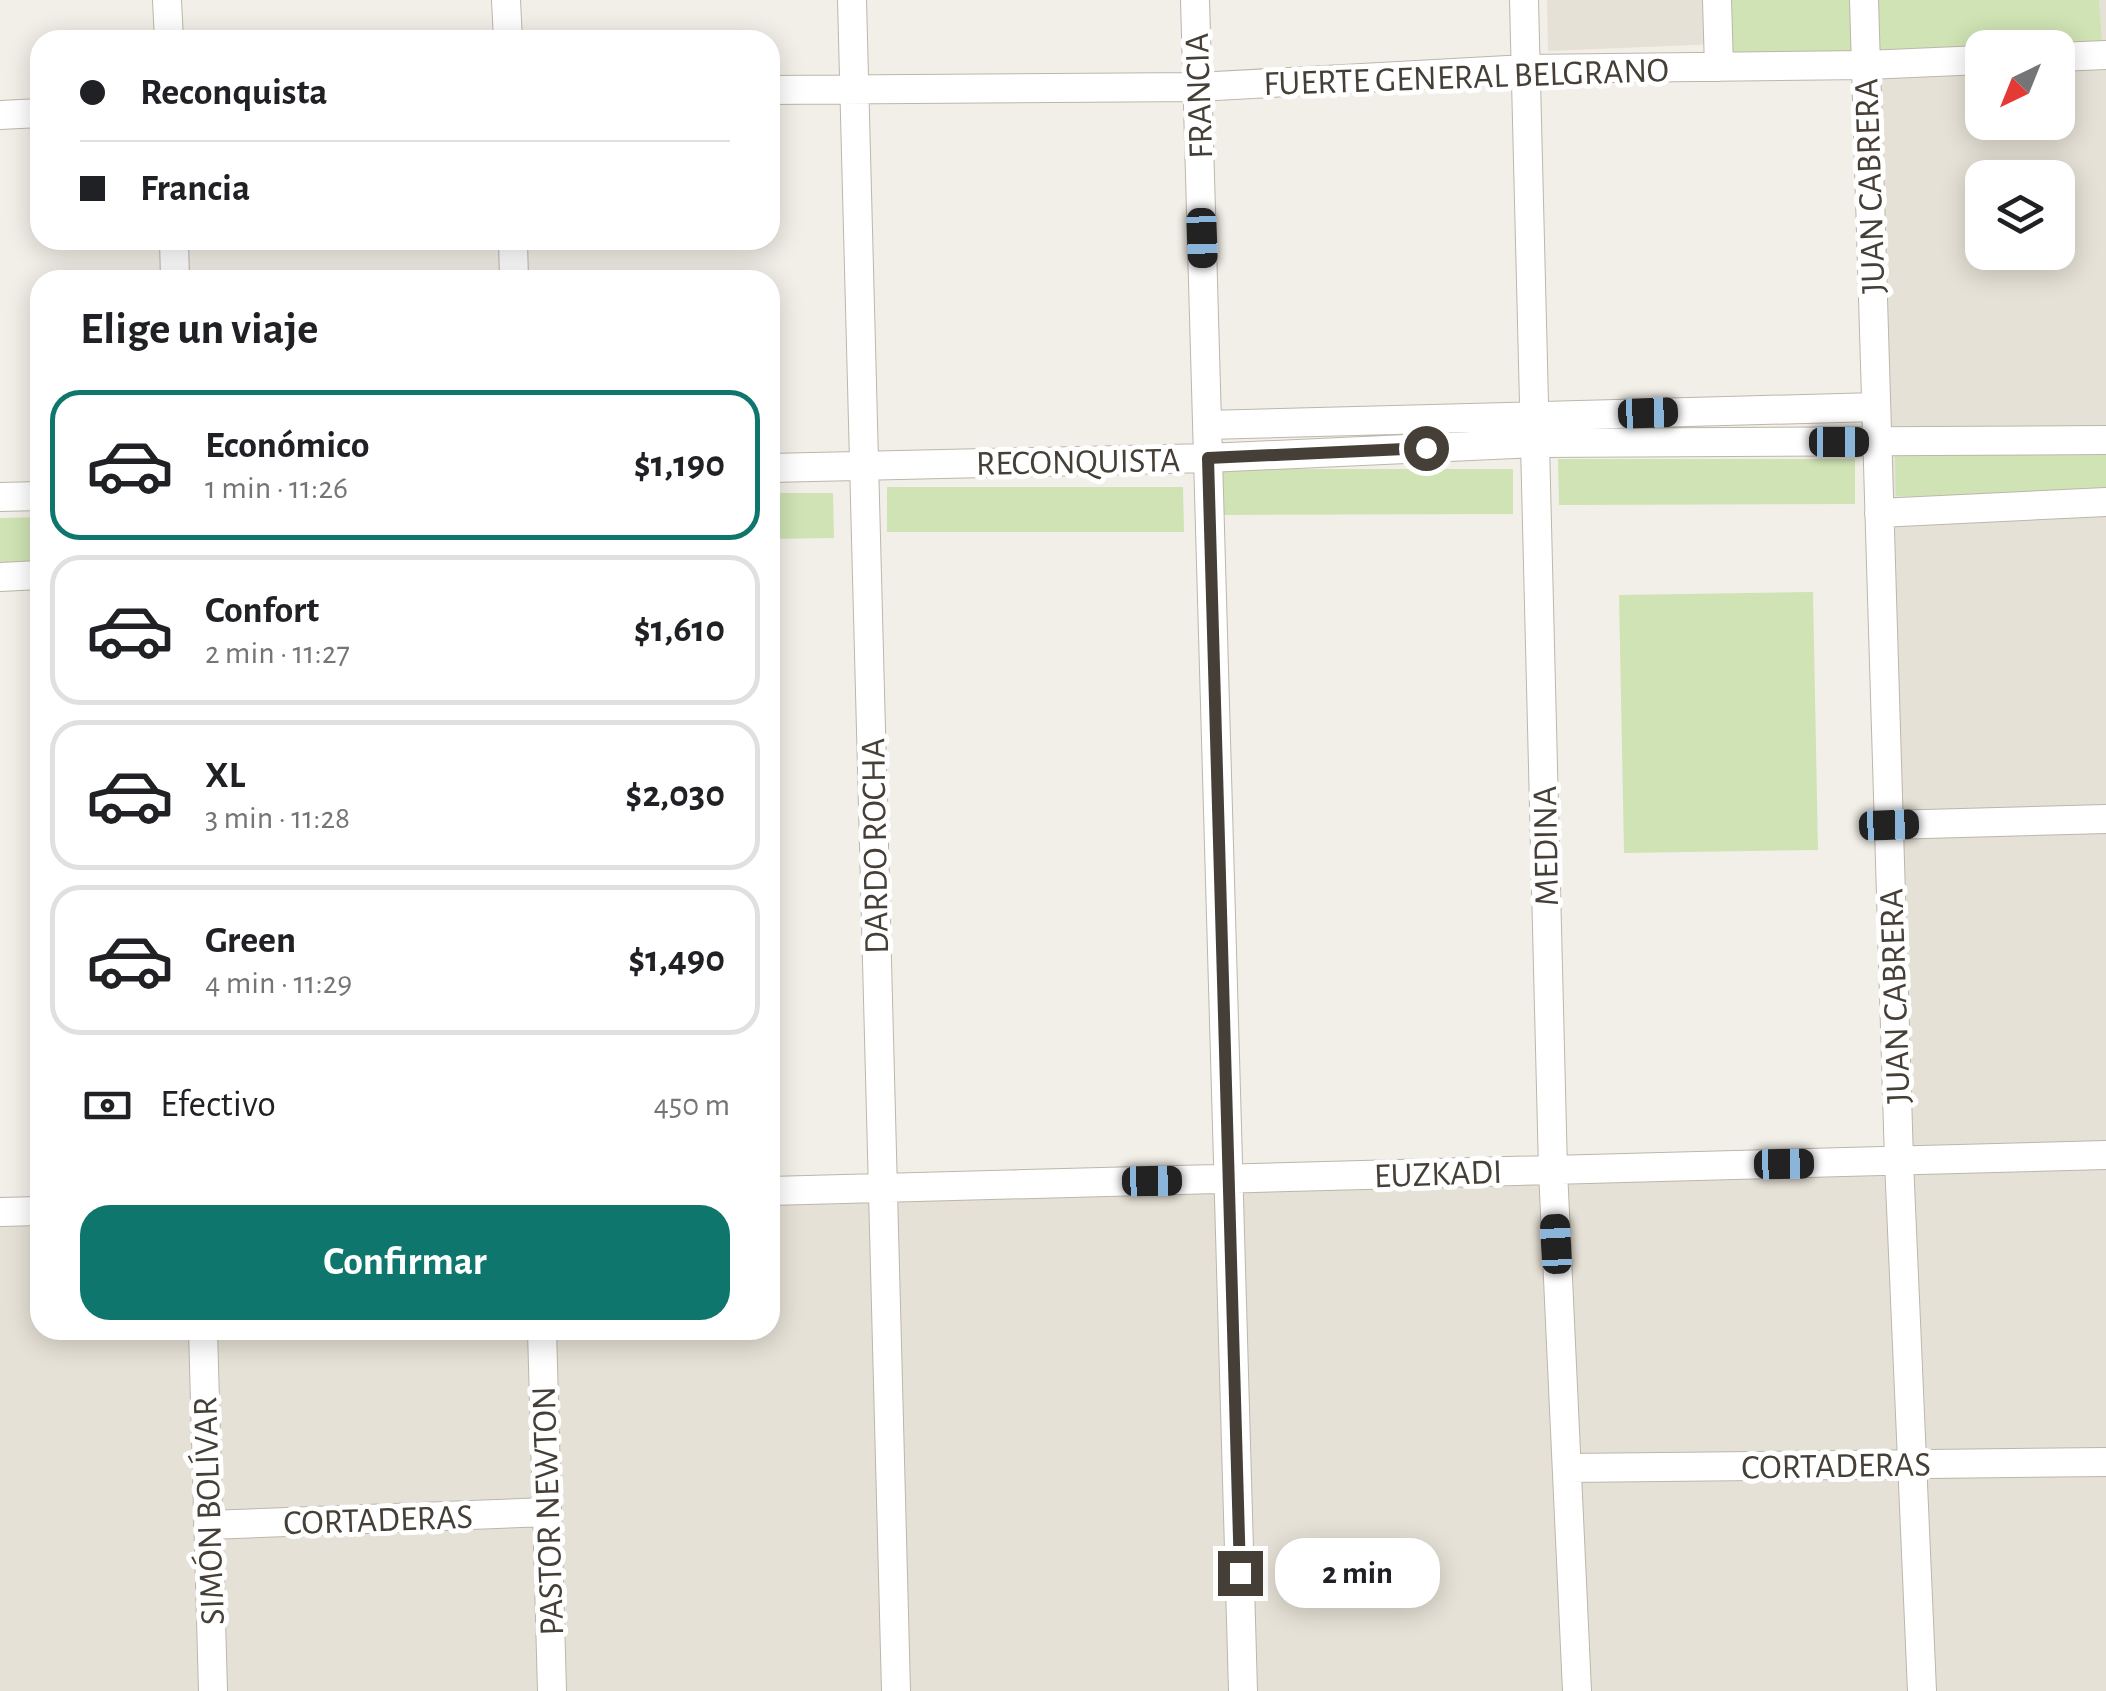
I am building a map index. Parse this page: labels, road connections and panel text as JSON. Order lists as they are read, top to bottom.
{
  "streets": {
    "street": [
      "FUERTE GENERAL BELGRANO",
      "FRANCIA",
      "JUAN CABRERA",
      "RECONQUISTA",
      "DARDO ROCHA",
      "MEDINA",
      "EUZKADI",
      "CORTADERAS",
      "SIMÓN BOLÍVAR",
      "PASTOR NEWTON"
    ]
  },
  "crossings": [
    ["FUERTE GENERAL BELGRANO", "FRANCIA"],
    ["FUERTE GENERAL BELGRANO", "JUAN CABRERA"],
    ["FUERTE GENERAL BELGRANO", "DARDO ROCHA"],
    ["FUERTE GENERAL BELGRANO", "MEDINA"],
    ["FRANCIA", "RECONQUISTA"],
    ["FRANCIA", "EUZKADI"],
    ["JUAN CABRERA", "RECONQUISTA"],
    ["JUAN CABRERA", "EUZKADI"],
    ["JUAN CABRERA", "CORTADERAS"],
    ["RECONQUISTA", "DARDO ROCHA"],
    ["RECONQUISTA", "MEDINA"],
    ["DARDO ROCHA", "EUZKADI"],
    ["MEDINA", "EUZKADI"],
    ["MEDINA", "CORTADERAS"],
    ["CORTADERAS", "SIMÓN BOLÍVAR"],
    ["CORTADERAS", "PASTOR NEWTON"]
  ],
  "north": "bottom left",
  "page": {
    "banner": ["Reconquista", "Francia"],
    "heading": "Elige un viaje",
    "list": [
      {
        "name": "Económico",
        "note": "1 min · 11:26",
        "value": "$1,190"
      },
      {
        "name": "Confort",
        "note": "2 min · 11:27",
        "value": "$1,610"
      },
      {
        "name": "XL",
        "note": "3 min · 11:28",
        "value": "$2,030"
      },
      {
        "name": "Green",
        "note": "4 min · 11:29",
        "value": "$1,490"
      }
    ],
    "pay": ["Efectivo", "450 m"],
    "buttons": "Confirmar",
    "bubble": "2 min"
  }
}
